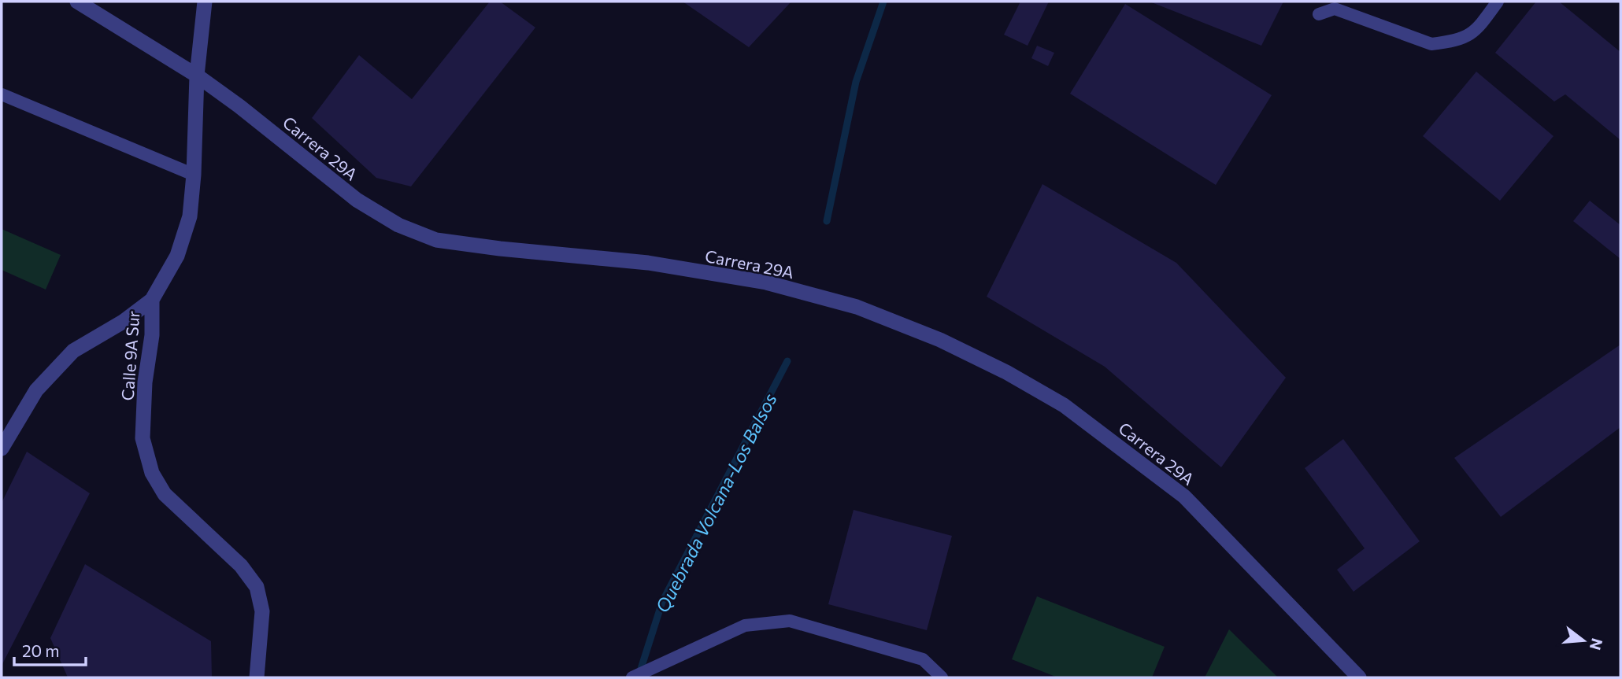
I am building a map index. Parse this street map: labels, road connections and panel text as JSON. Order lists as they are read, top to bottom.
{
  "streets": {
    "street": ["Carrera 29A", "Calle 9A Sur"]
  },
  "crossings": [
    ["Carrera 29A", "Calle 9A Sur"]
  ],
  "water": ["Quebrada Volcana-Los Balsos"],
  "scale_bar": "20 m",
  "north": "right"
}
